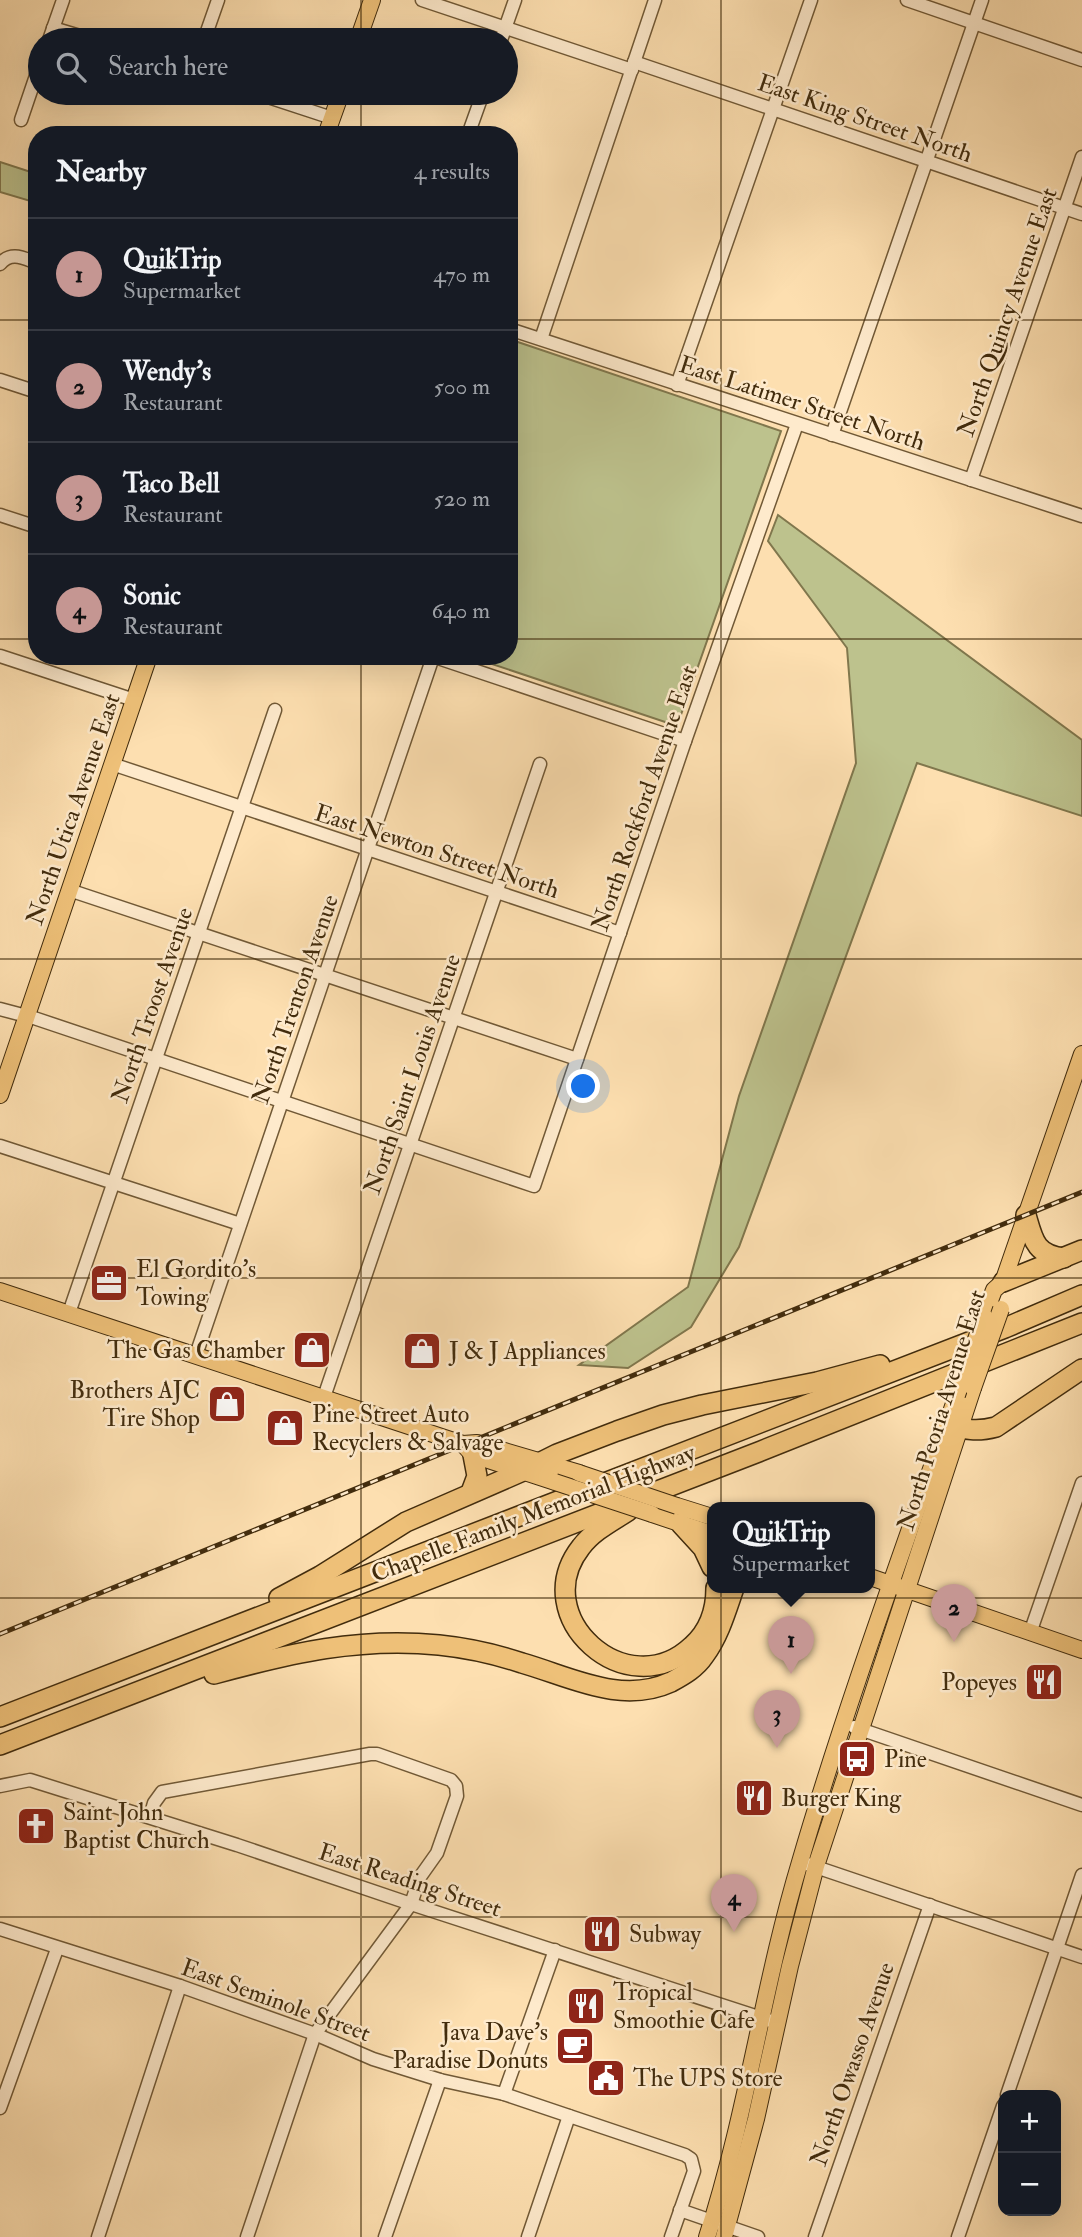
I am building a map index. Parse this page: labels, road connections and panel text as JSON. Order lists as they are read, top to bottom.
{
  "streets": {
    "highway": ["Chapelle Family Memorial Highway"],
    "main road": ["North Utica Avenue East", "North Peoria Avenue East"],
    "street": [
      "East King Street North",
      "North Quincy Avenue East",
      "East Latimer Street North",
      "North Rockford Avenue East",
      "East Newton Street North",
      "North Trenton Avenue",
      "North Troost Avenue",
      "North Saint Louis Avenue",
      "East Reading Street",
      "East Seminole Street",
      "North Owasso Avenue"
    ]
  },
  "crossings": [
    ["East King Street North", "North Quincy Avenue East"],
    ["North Quincy Avenue East", "East Latimer Street North"],
    ["East Latimer Street North", "North Rockford Avenue East"],
    ["North Rockford Avenue East", "East Newton Street North"],
    ["North Rockford Avenue East", "North Saint Louis Avenue"],
    ["North Utica Avenue East", "East Newton Street North"],
    ["East Newton Street North", "North Trenton Avenue"],
    ["East Newton Street North", "North Troost Avenue"],
    ["East Newton Street North", "North Saint Louis Avenue"],
    ["North Peoria Avenue East", "East Reading Street"]
  ],
  "places": {
    "office": ["El Gordito's Towing"],
    "shop": [
      "The Gas Chamber",
      "J & J Appliances",
      "Brothers AJC Tire Shop",
      "Pine Street Auto Recyclers & Salvage"
    ],
    "restaurant": [
      "Popeyes",
      "Burger King",
      "Subway",
      "Tropical Smoothie Cafe"
    ],
    "bus stop": ["Pine"],
    "church": ["Saint John Baptist Church"],
    "cafe": ["Java Dave's Paradise Donuts"],
    "public building": ["The UPS Store"]
  },
  "page": {
    "search": "Search here",
    "heading": ["Nearby", "4 results"],
    "list": [
      {
        "mark": "1",
        "name": "QuikTrip",
        "note": "Supermarket",
        "value": "470 m"
      },
      {
        "mark": "2",
        "name": "Wendy's",
        "note": "Restaurant",
        "value": "500 m"
      },
      {
        "mark": "3",
        "name": "Taco Bell",
        "note": "Restaurant",
        "value": "520 m"
      },
      {
        "mark": "4",
        "name": "Sonic",
        "note": "Restaurant",
        "value": "640 m"
      }
    ],
    "popup": ["QuikTrip", "Supermarket"],
    "pins": [
      "2",
      "1",
      "3",
      "4"
    ],
    "map_buttons": ["+", "−"]
  }
}
